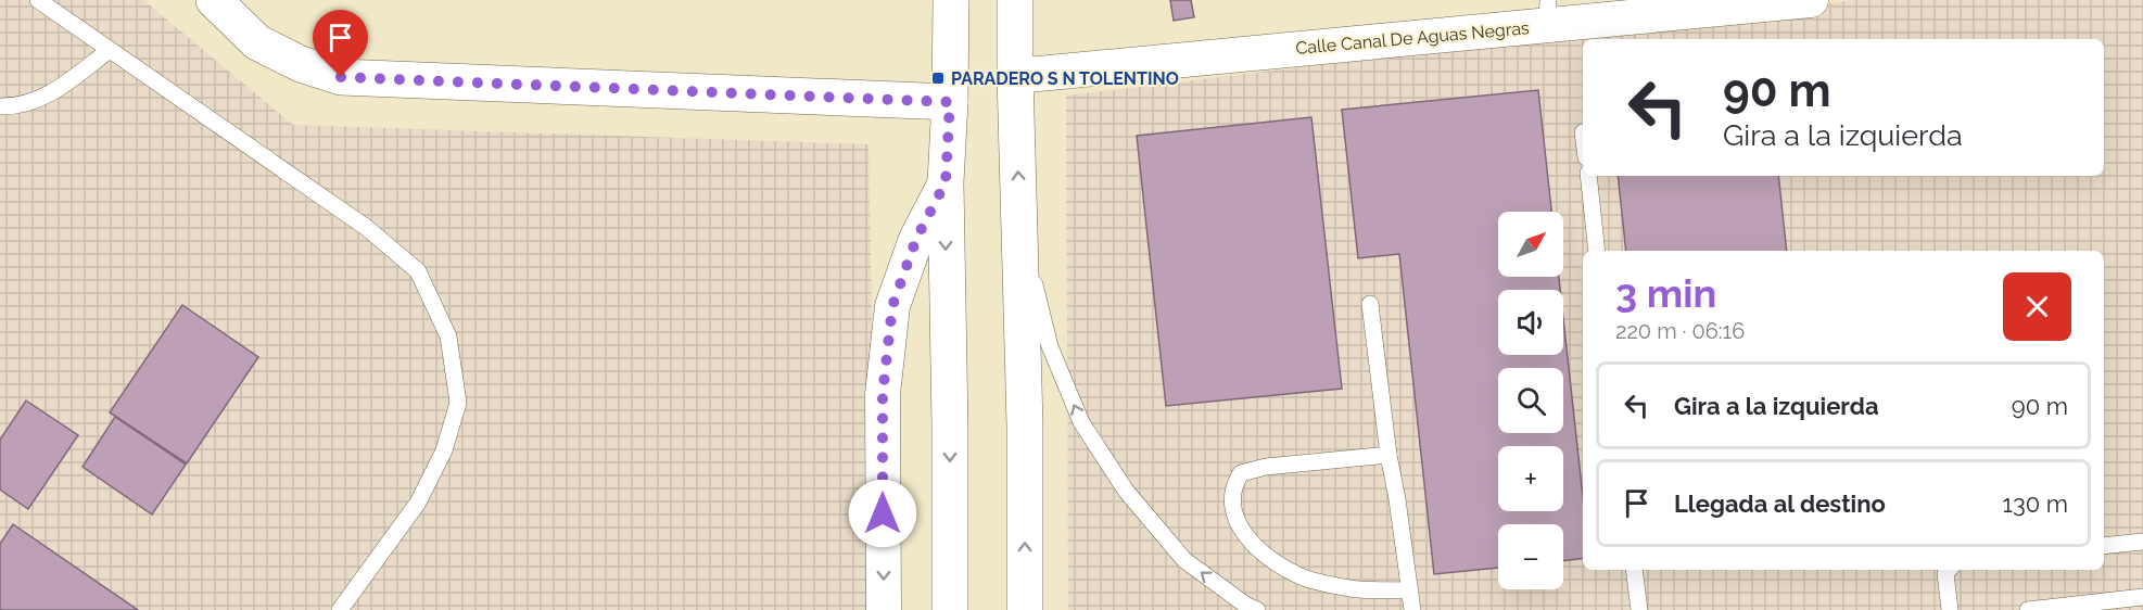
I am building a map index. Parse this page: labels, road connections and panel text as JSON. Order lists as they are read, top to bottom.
{
  "streets": {
    "street": ["Calle Canal De Aguas Negras"]
  },
  "places": {
    "transit": ["PARADERO S N TOLENTINO"]
  },
  "north": "top right",
  "page": {
    "turn": ["90 m", "Gira a la izquierda"],
    "map_buttons": ["+", "−"],
    "heading": ["3 min", "220 m · 06:16"],
    "list": [
      {
        "name": "Gira a la izquierda",
        "value": "90 m"
      },
      {
        "name": "Llegada al destino",
        "value": "130 m"
      }
    ]
  }
}
